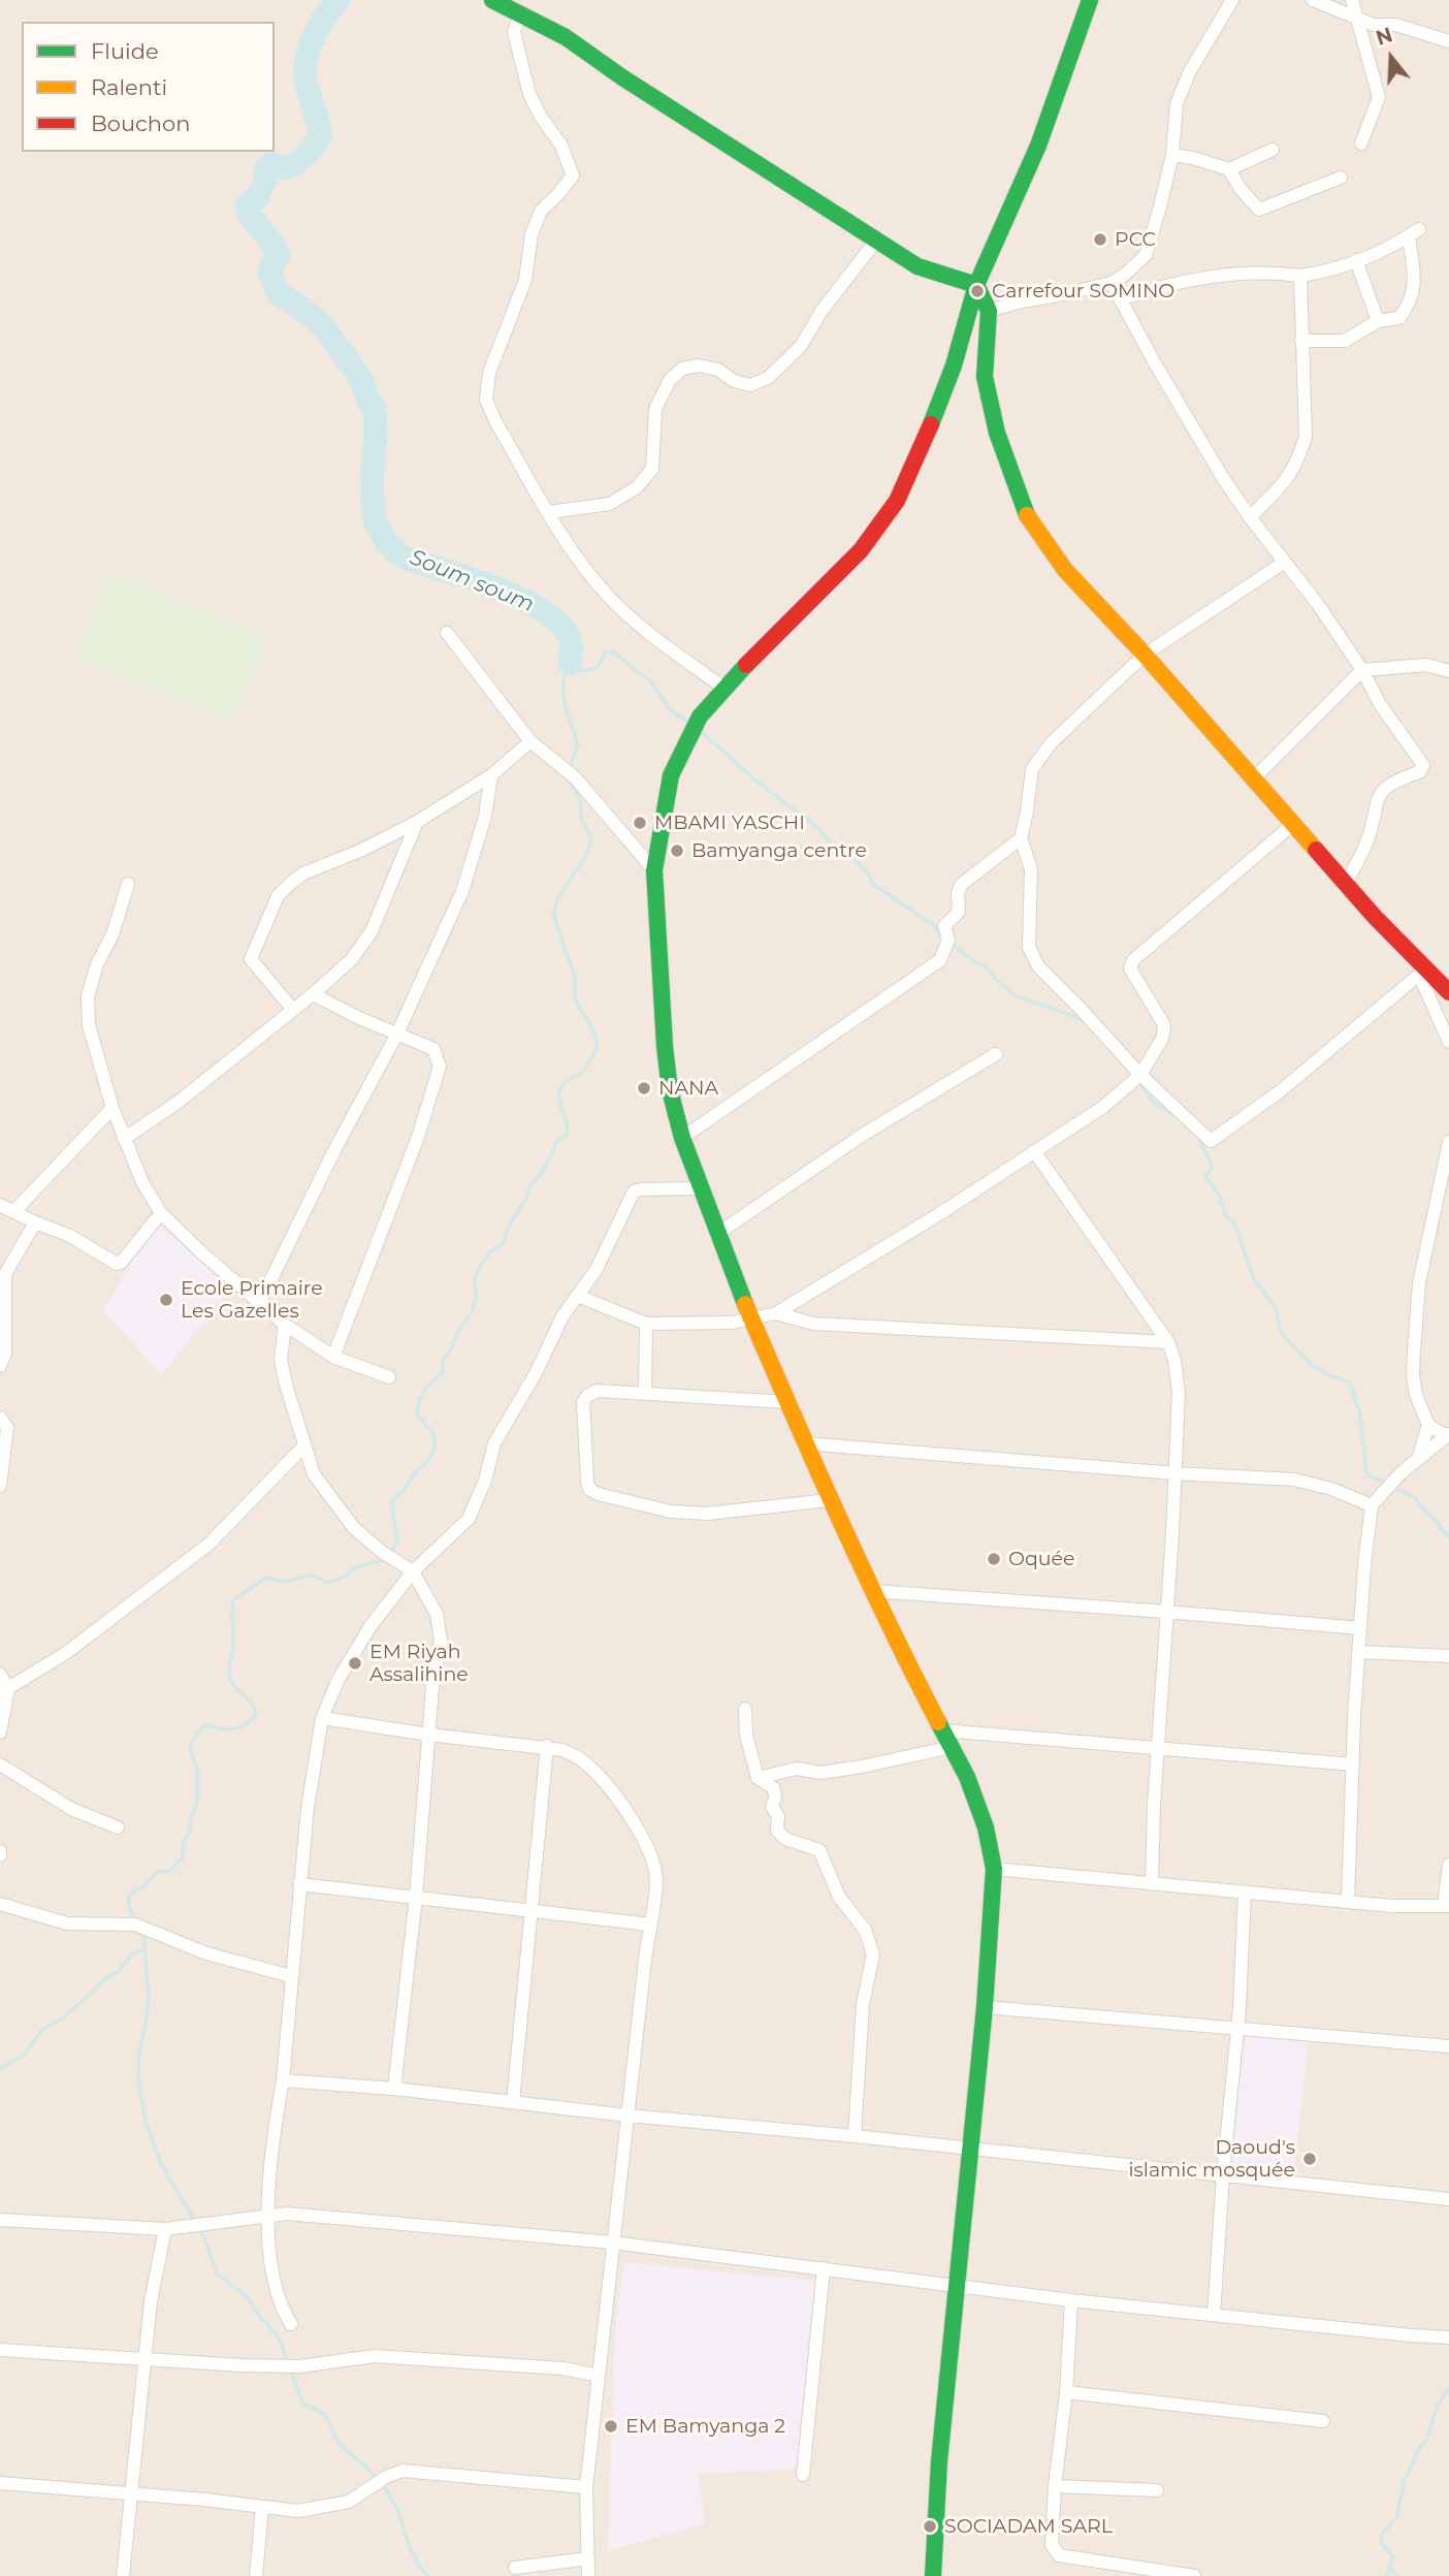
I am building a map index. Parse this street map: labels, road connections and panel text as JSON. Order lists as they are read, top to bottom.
{
  "water": ["Soum soum"],
  "places": [
    "PCC",
    "Carrefour SOMINO",
    "MBAMI YASCHI",
    "Bamyanga centre",
    "NANA",
    "Ecole Primaire Les Gazelles",
    "Oquée",
    "EM Riyah Assalihine",
    "Daoud's islamic mosquée",
    "EM Bamyanga 2",
    "SOCIADAM SARL"
  ],
  "legend": ["Fluide", "Ralenti", "Bouchon"],
  "north": "top"
}
